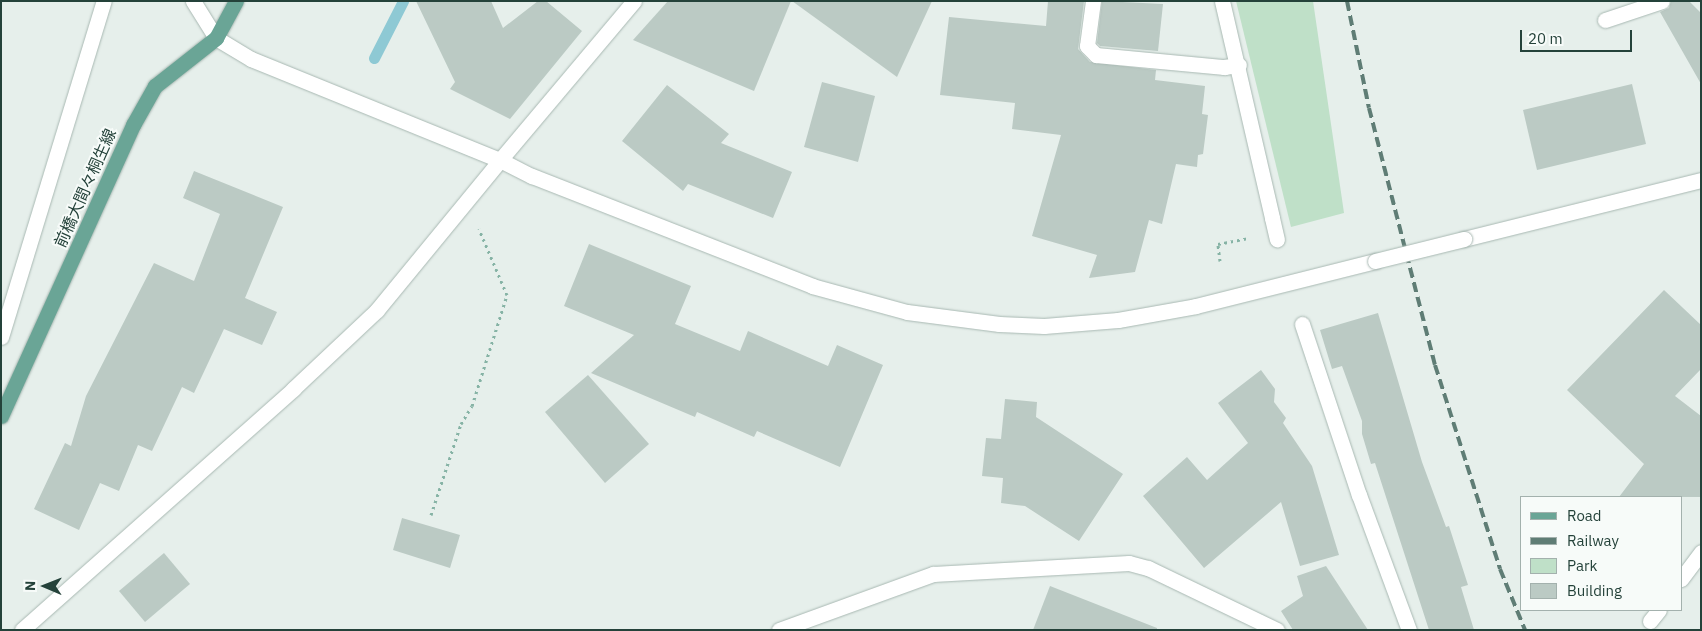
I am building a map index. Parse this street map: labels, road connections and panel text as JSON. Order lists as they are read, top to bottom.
{
  "streets": {
    "main road": ["前橋大間々桐生線"]
  },
  "legend": [
    "Road",
    "Railway",
    "Park",
    "Building"
  ],
  "scale_bar": "20 m",
  "north": "left"
}
